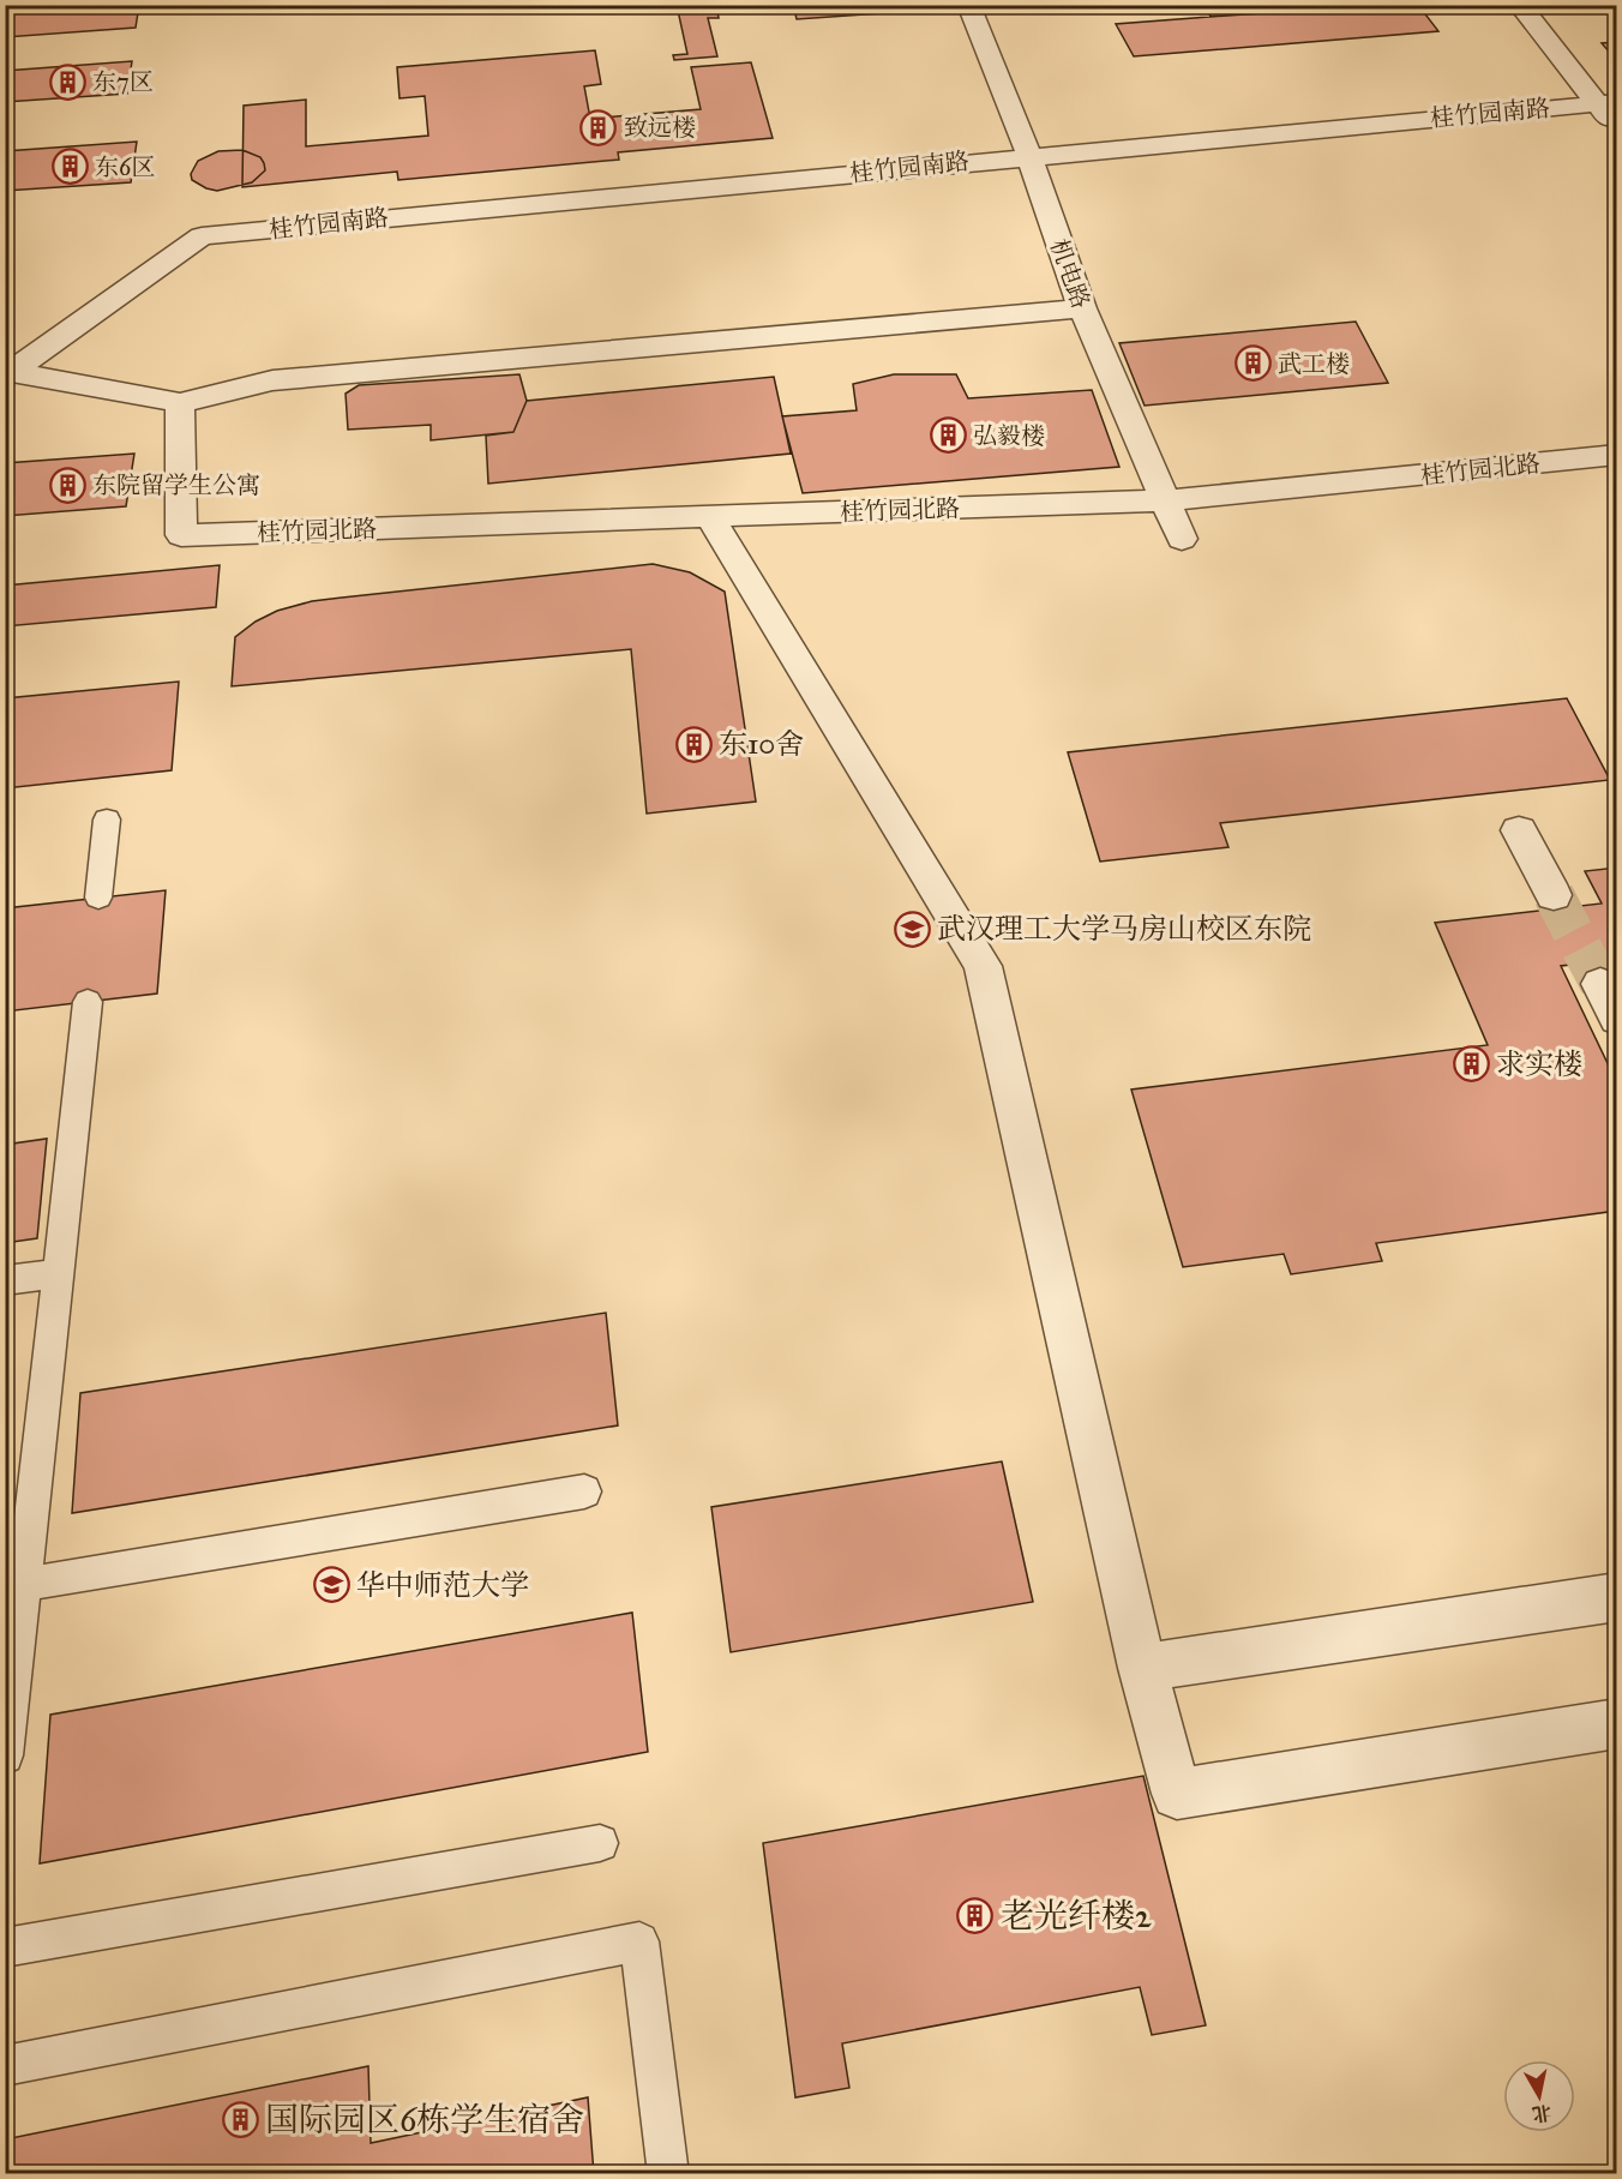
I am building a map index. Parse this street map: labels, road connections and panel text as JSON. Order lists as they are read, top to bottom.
{
  "streets": {
    "street": ["桂竹园南路", "机电路", "桂竹园北路"]
  },
  "crossings": [
    ["桂竹园南路", "机电路"],
    ["机电路", "桂竹园北路"]
  ],
  "places": {
    "building": [
      "东7区",
      "致远楼",
      "东6区",
      "武工楼",
      "弘毅楼",
      "东院留学生公寓",
      "东10舍",
      "求实楼",
      "老光纤楼2",
      "国际园区6栋学生宿舍"
    ],
    "school or university": ["武汉理工大学马房山校区东院", "华中师范大学"]
  },
  "north": "bottom"
}
